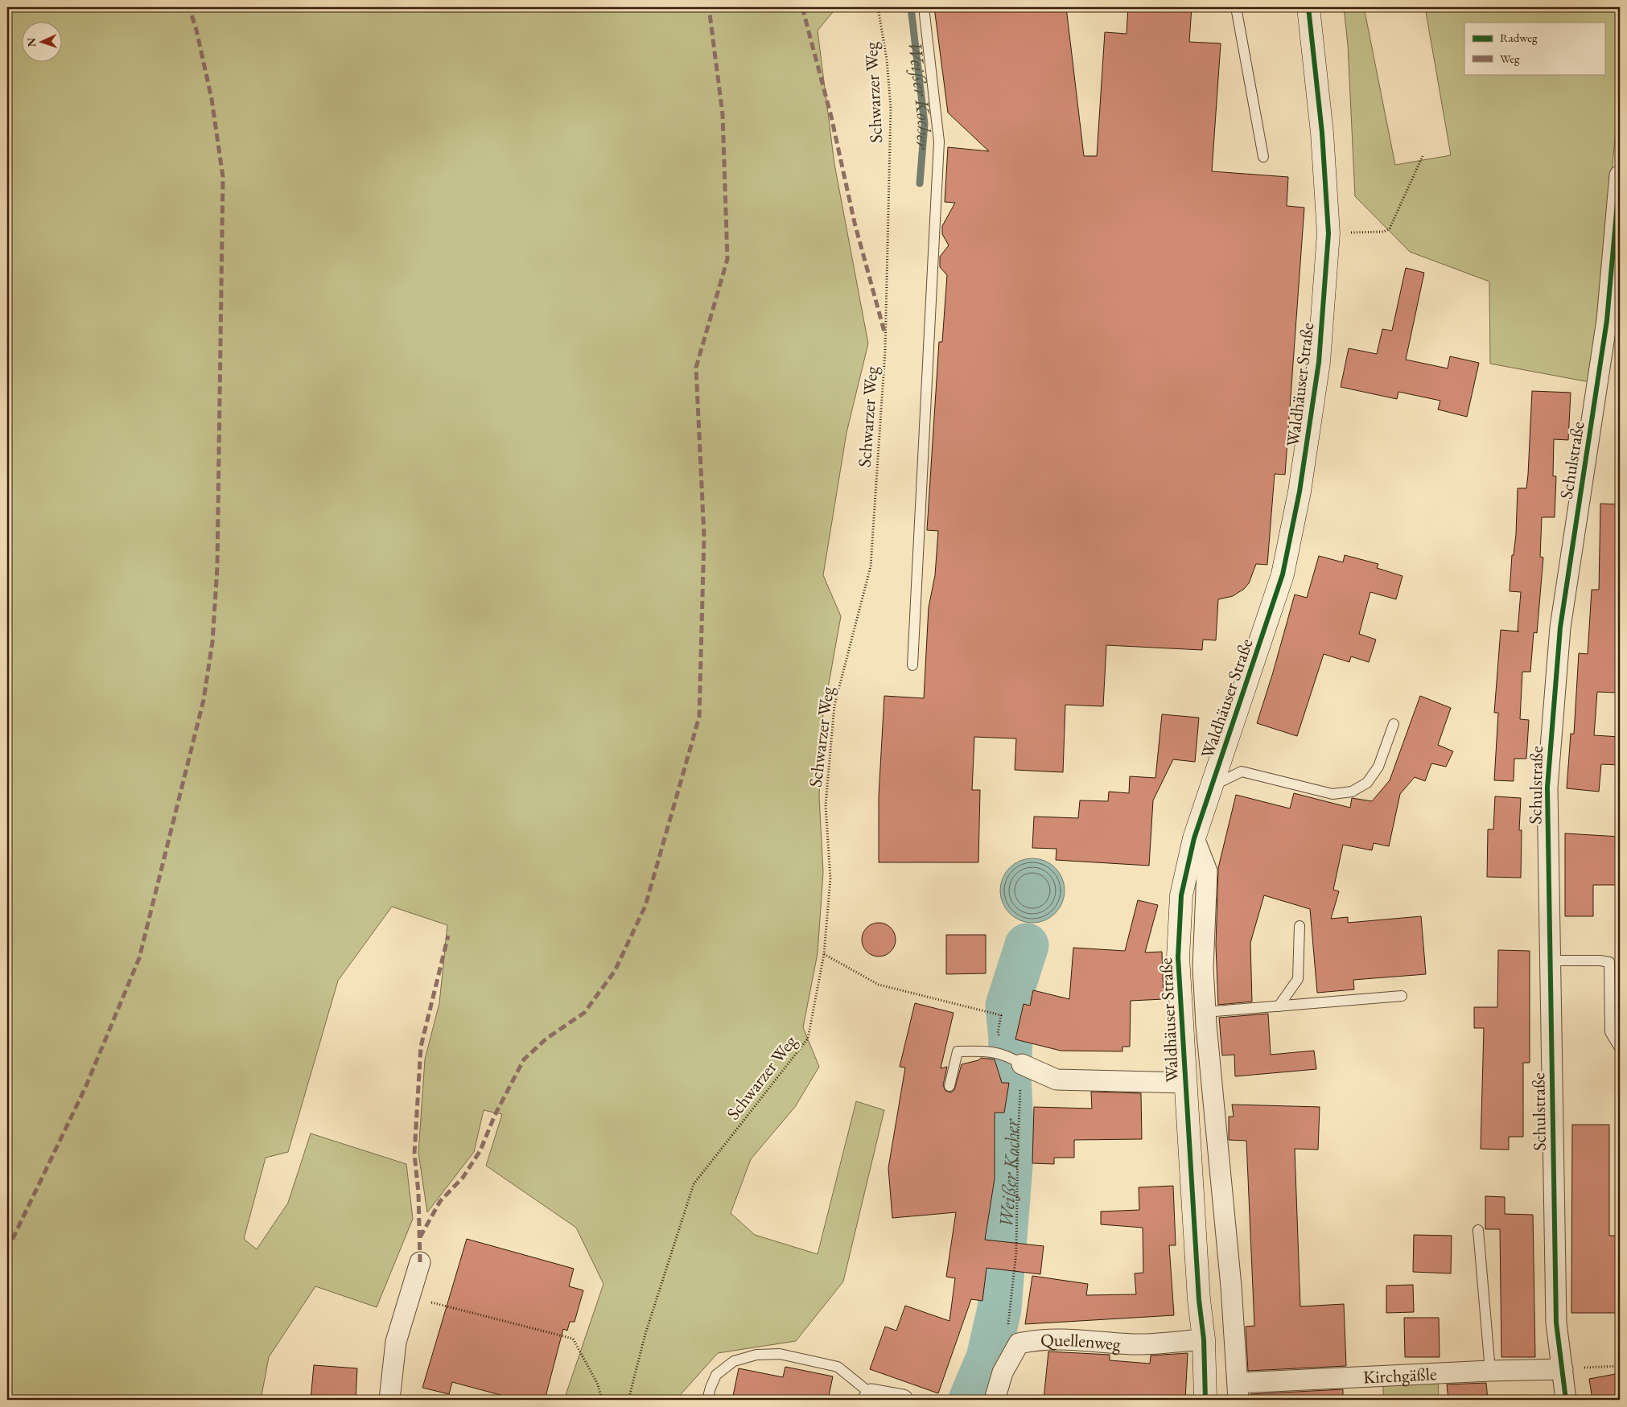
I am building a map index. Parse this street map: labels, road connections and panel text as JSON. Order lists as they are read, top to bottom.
{
  "streets": {
    "street": [
      "Waldhäuser Straße",
      "Schulstraße",
      "Quellenweg",
      "Kirchgäßle"
    ],
    "path": ["Schwarzer Weg"]
  },
  "crossings": [
    ["Waldhäuser Straße", "Quellenweg"],
    ["Waldhäuser Straße", "Kirchgäßle"],
    ["Schulstraße", "Kirchgäßle"]
  ],
  "water": ["Weißer Kocher"],
  "legend": ["Radweg", "Weg"],
  "north": "left"
}
